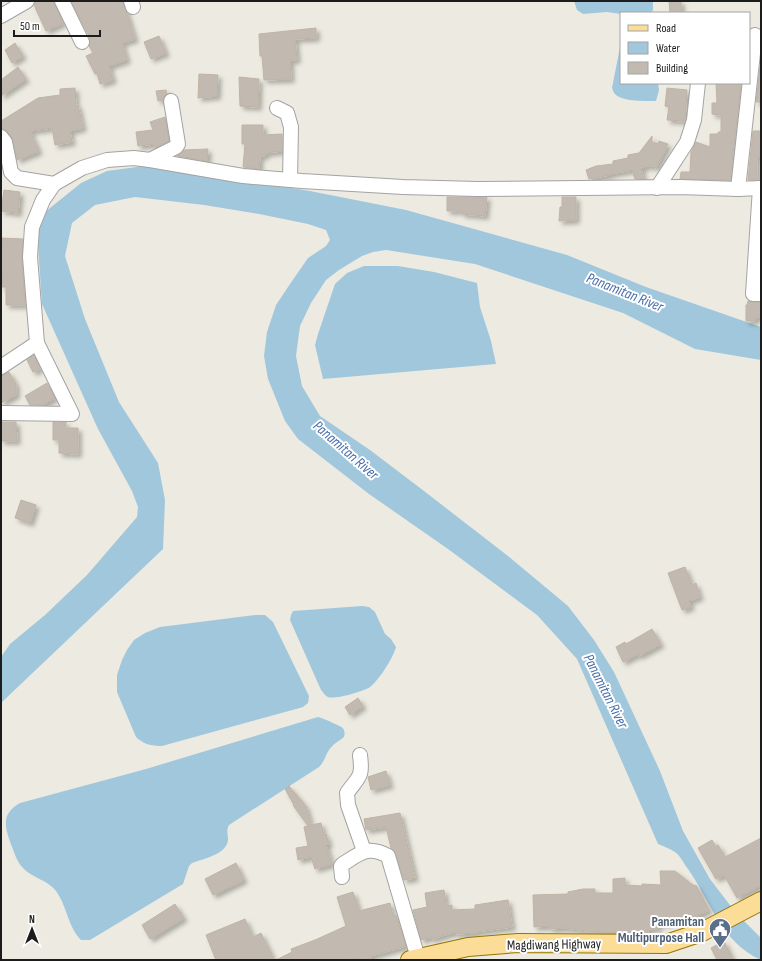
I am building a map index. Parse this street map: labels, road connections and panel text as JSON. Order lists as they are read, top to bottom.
{
  "streets": {
    "main road": ["Magdiwang Highway"]
  },
  "water": ["Panamitan River"],
  "places": {
    "public building": ["Panamitan Multipurpose Hall"]
  },
  "legend": ["Road", "Water", "Building"],
  "scale_bar": "50 m",
  "north": "top"
}
